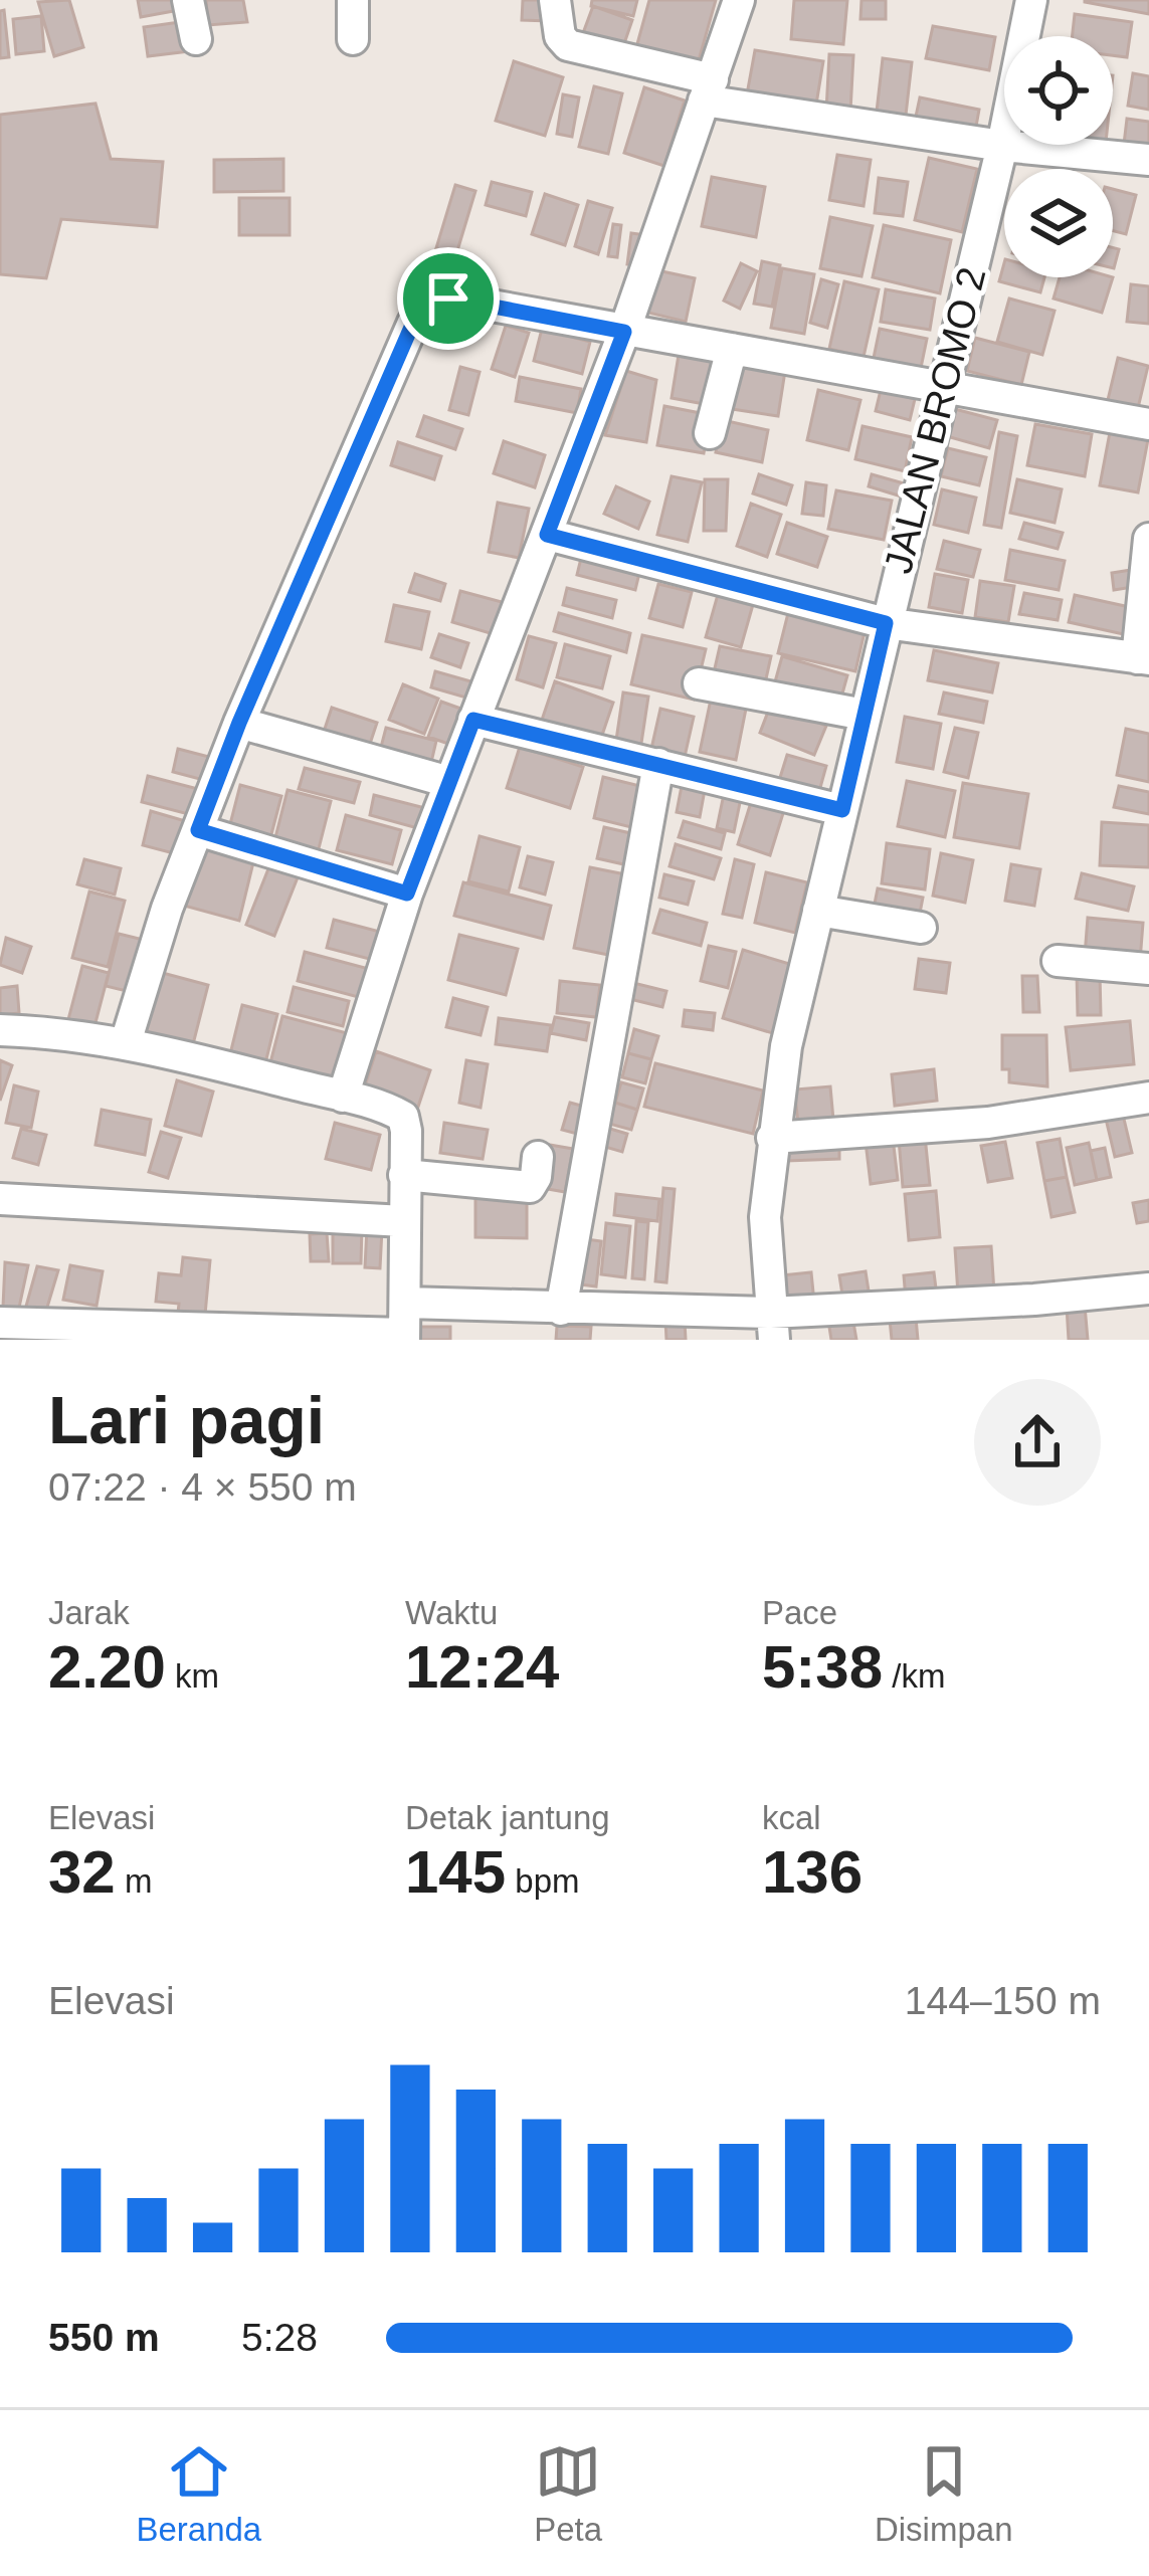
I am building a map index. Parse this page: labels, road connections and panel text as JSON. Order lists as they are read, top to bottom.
{
  "streets": {
    "street": ["JALAN BROMO 2"]
  },
  "page": {
    "heading": ["Lari pagi", "07:22 · 4 × 550 m"],
    "stats": [
      ["Jarak", "2.20 km"],
      ["Waktu", "12:24"],
      ["Pace", "5:38 /km"],
      ["Elevasi", "32 m"],
      ["Detak jantung", "145 bpm"],
      ["kcal", "136"]
    ],
    "chart": ["Elevasi", "144–150 m"],
    "list": [
      {
        "name": "550 m",
        "note": "5:28"
      }
    ],
    "tabs": ["Beranda", "Peta", "Disimpan"]
  }
}
